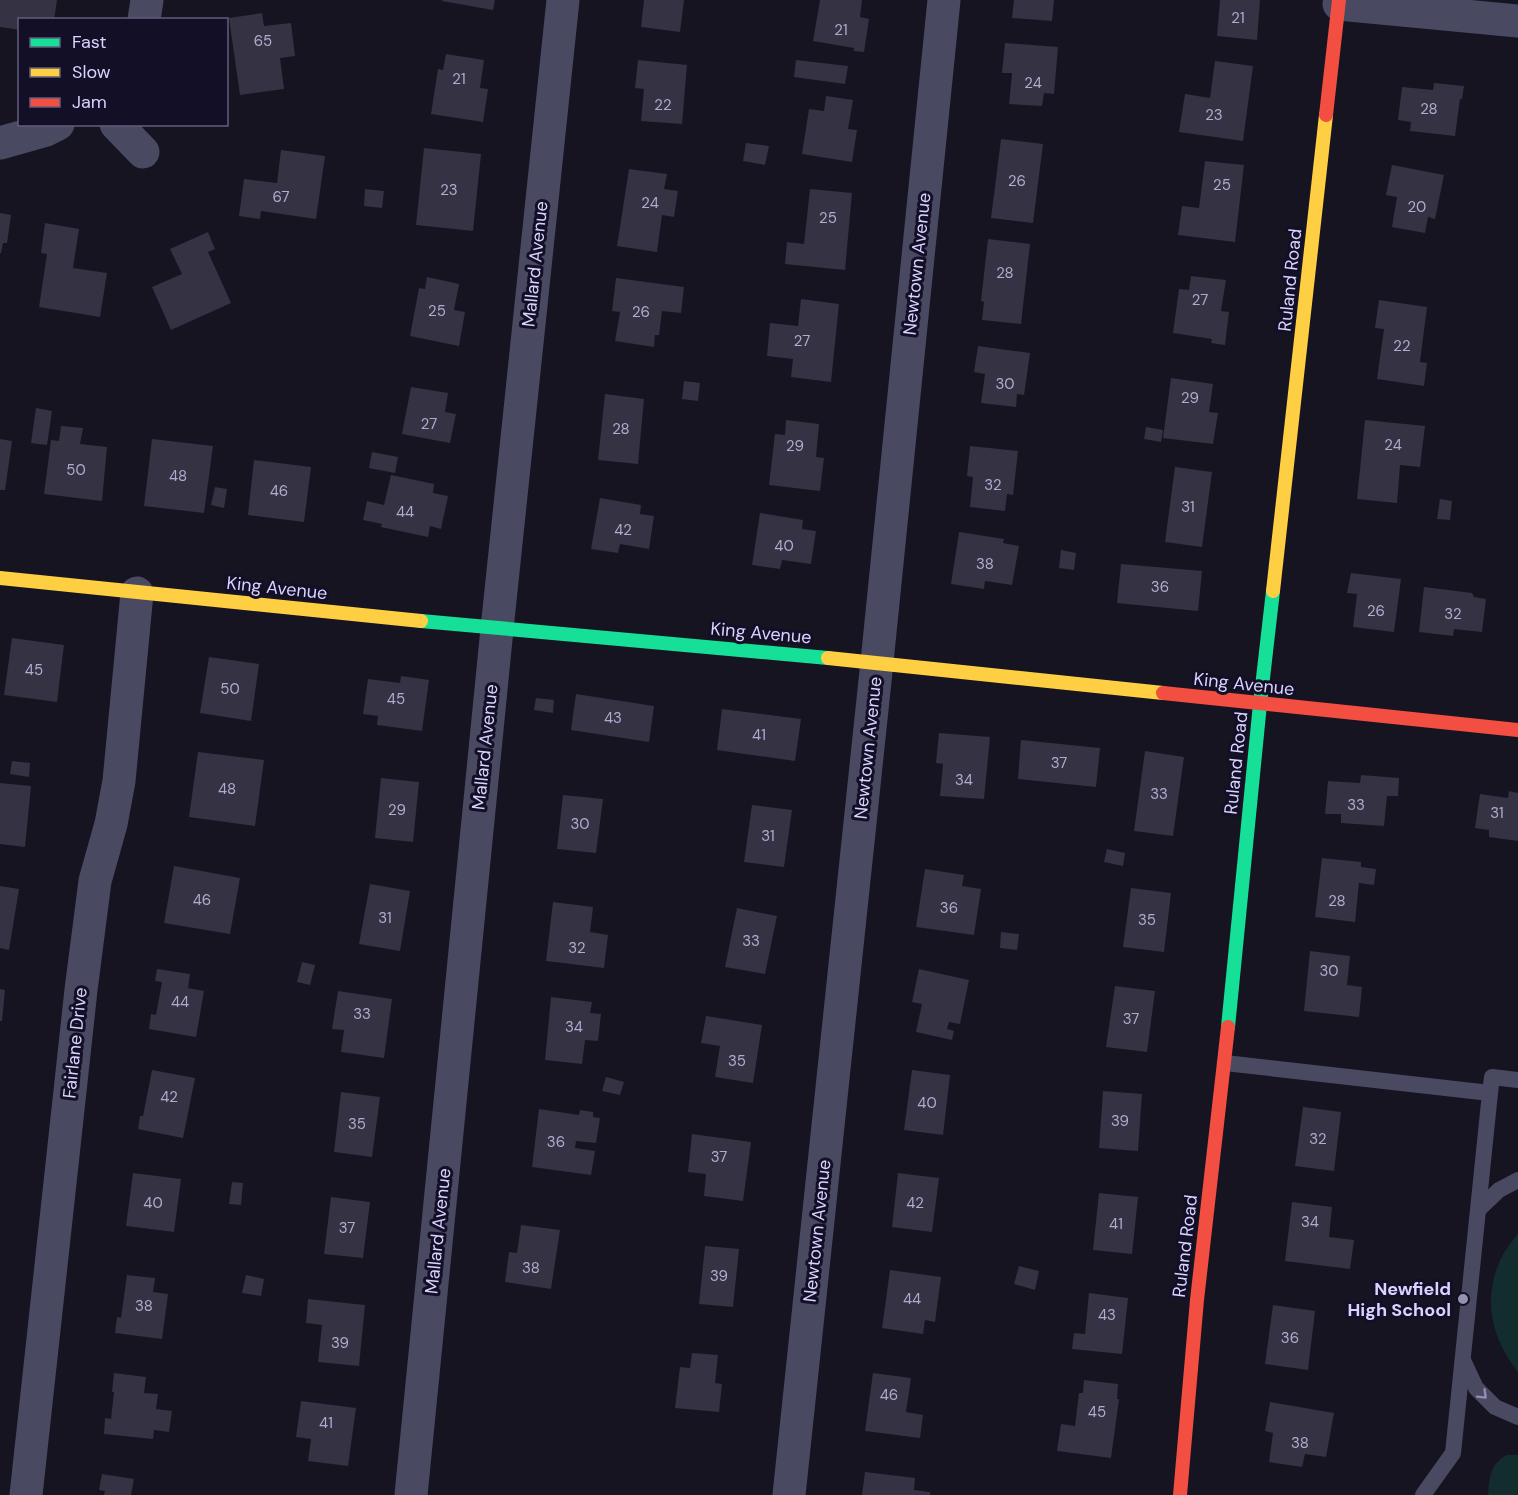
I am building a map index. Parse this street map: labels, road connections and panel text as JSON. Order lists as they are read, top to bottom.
{
  "streets": {
    "street": [
      "Mallard Avenue",
      "Newtown Avenue",
      "Ruland Road",
      "King Avenue",
      "Fairlane Drive"
    ]
  },
  "crossings": [
    ["Mallard Avenue", "King Avenue"],
    ["Newtown Avenue", "King Avenue"],
    ["Ruland Road", "King Avenue"],
    ["King Avenue", "Fairlane Drive"]
  ],
  "places": ["Newfield High School"],
  "house_numbers": [
    "21",
    "21",
    "65",
    "21",
    "24",
    "22",
    "28",
    "23",
    "26",
    "25",
    "23",
    "67",
    "24",
    "20",
    "25",
    "28",
    "27",
    "25",
    "26",
    "27",
    "22",
    "30",
    "29",
    "27",
    "28",
    "24",
    "29",
    "50",
    "48",
    "32",
    "46",
    "31",
    "44",
    "42",
    "40",
    "38",
    "36",
    "26",
    "32",
    "45",
    "50",
    "45",
    "43",
    "41",
    "37",
    "34",
    "48",
    "33",
    "33",
    "29",
    "31",
    "30",
    "31",
    "46",
    "28",
    "36",
    "31",
    "35",
    "33",
    "32",
    "30",
    "44",
    "33",
    "37",
    "34",
    "35",
    "42",
    "40",
    "39",
    "35",
    "32",
    "36",
    "37",
    "40",
    "42",
    "34",
    "41",
    "37",
    "38",
    "39",
    "44",
    "38",
    "43",
    "36",
    "39",
    "46",
    "45",
    "41",
    "38"
  ],
  "legend": ["Fast", "Slow", "Jam"]
}
